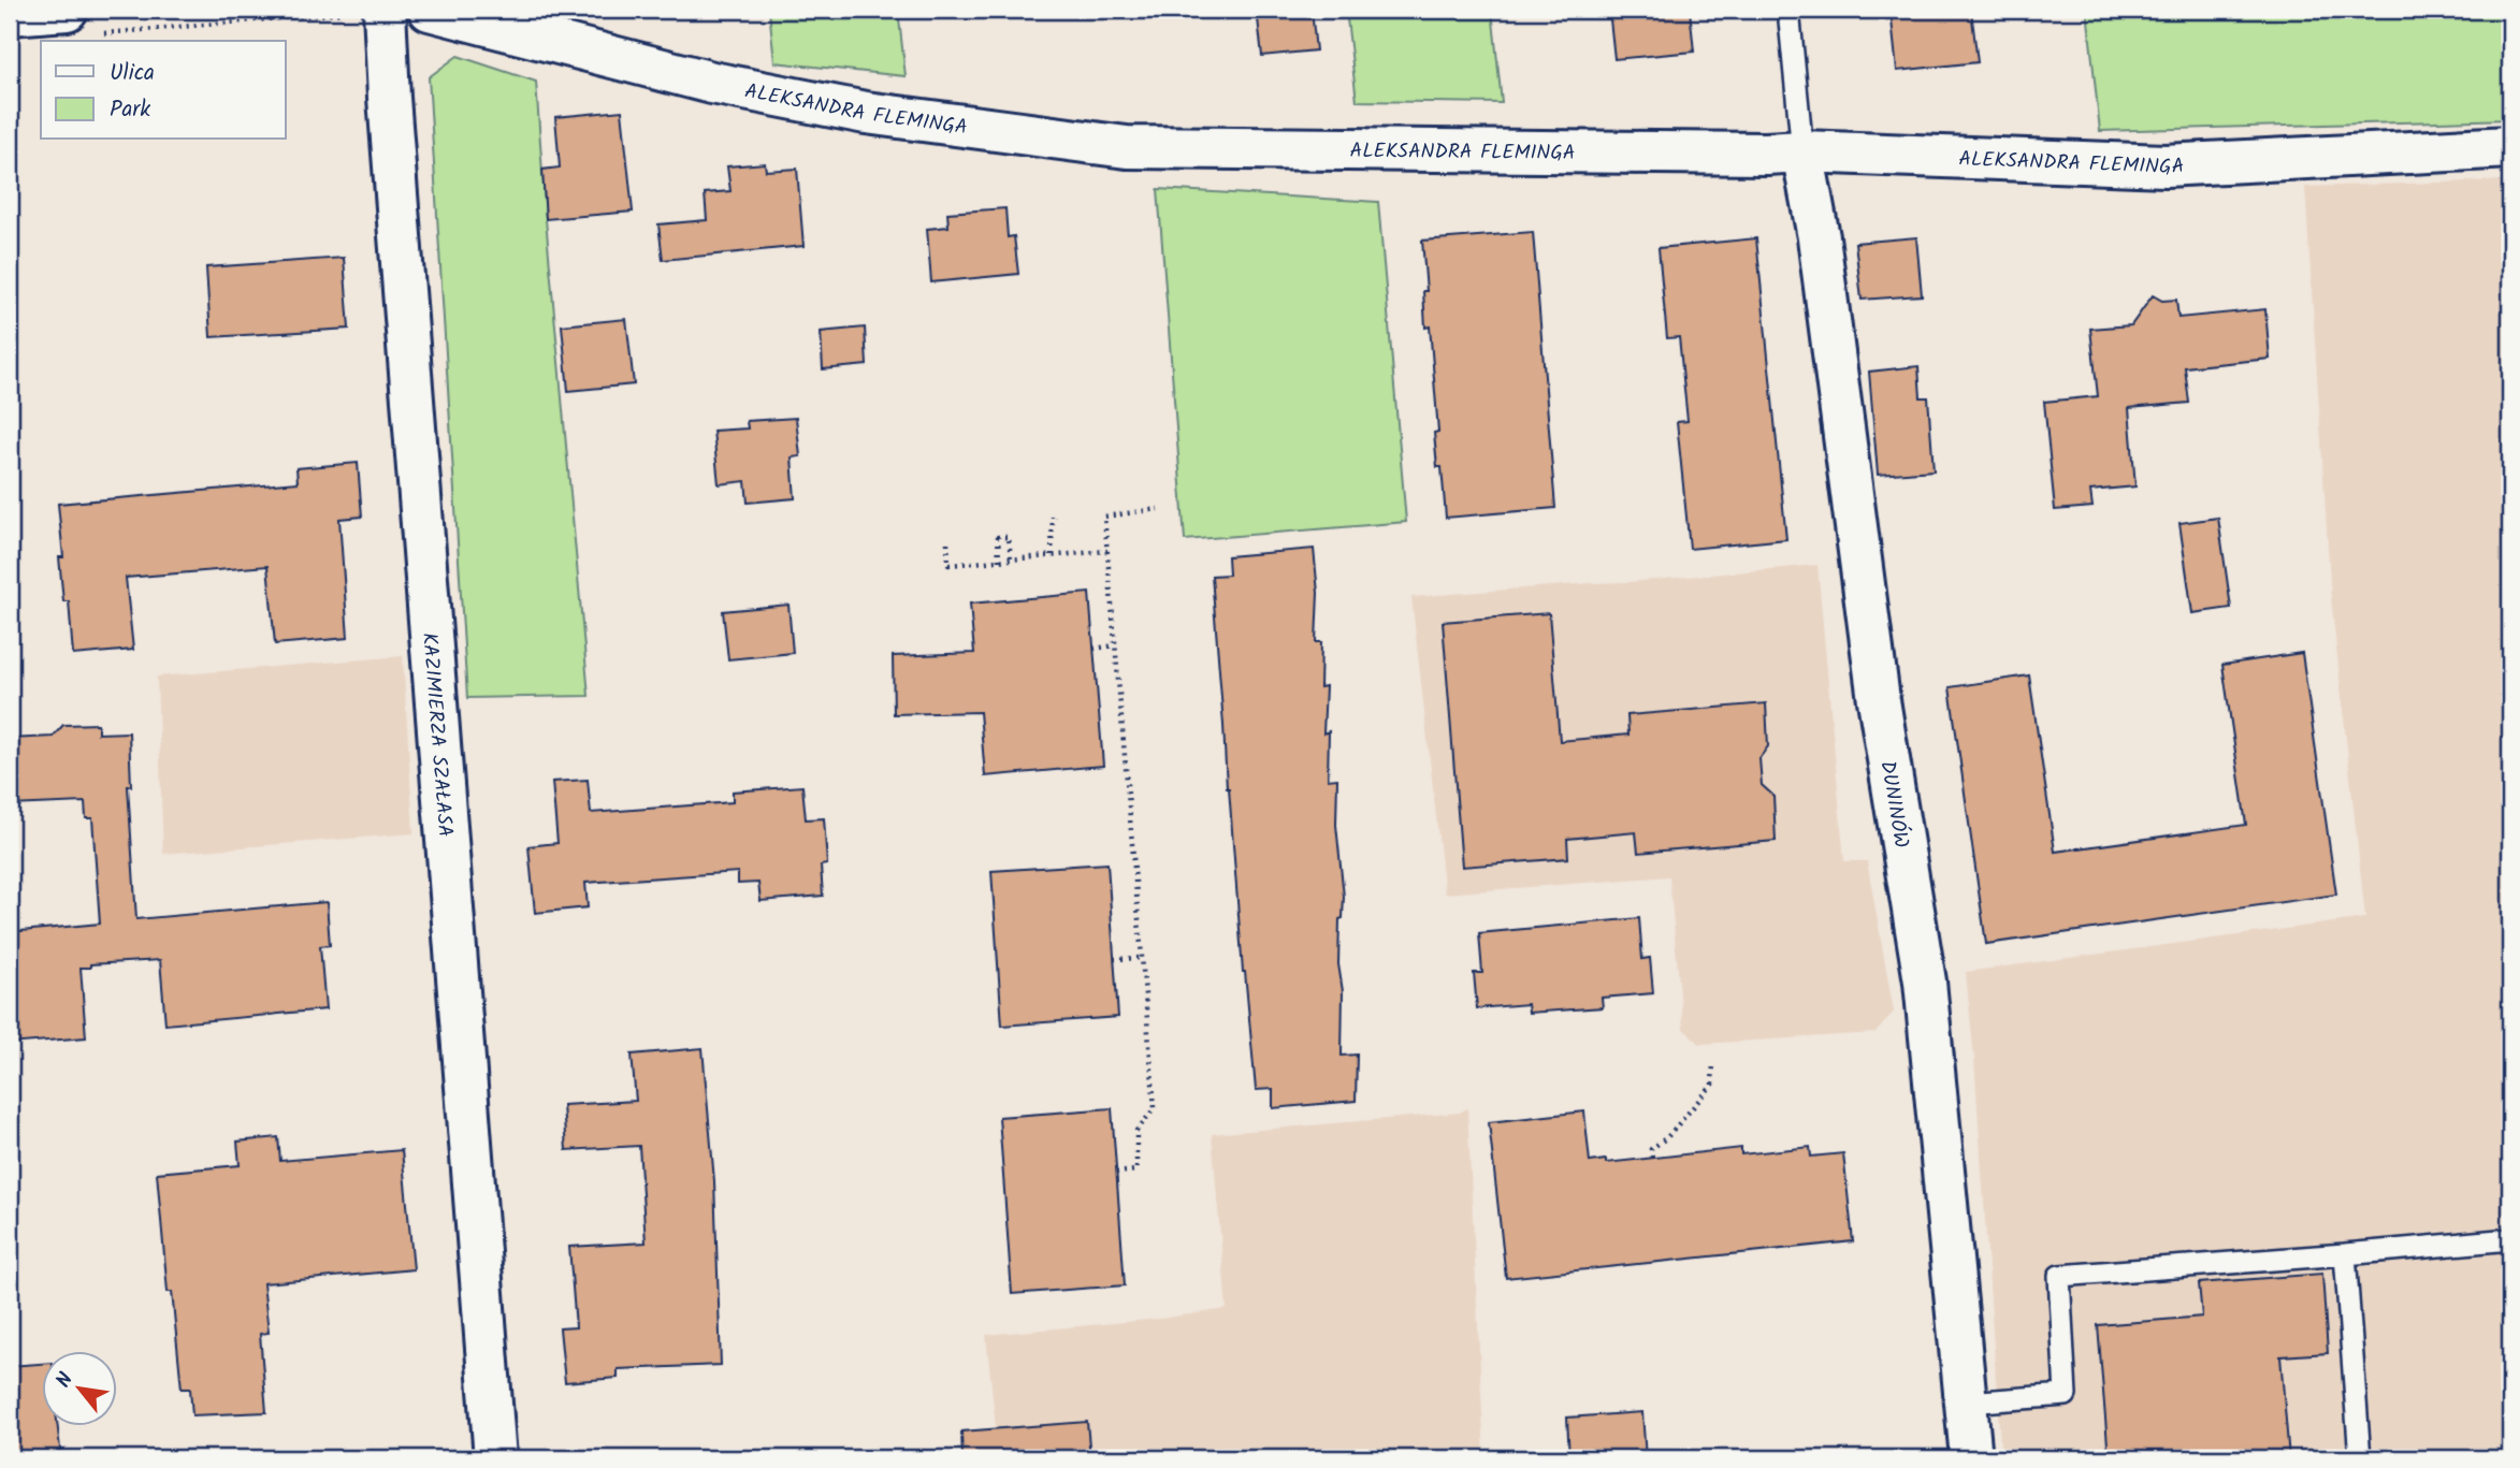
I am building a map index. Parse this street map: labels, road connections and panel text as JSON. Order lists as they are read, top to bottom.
{
  "streets": {
    "street": ["ALEKSANDRA FLEMINGA", "KAZIMIERZA SZAŁASA", "DUNINÓW"]
  },
  "crossings": [
    ["ALEKSANDRA FLEMINGA", "DUNINÓW"]
  ],
  "legend": ["Ulica", "Park"],
  "north": "top left"
}
